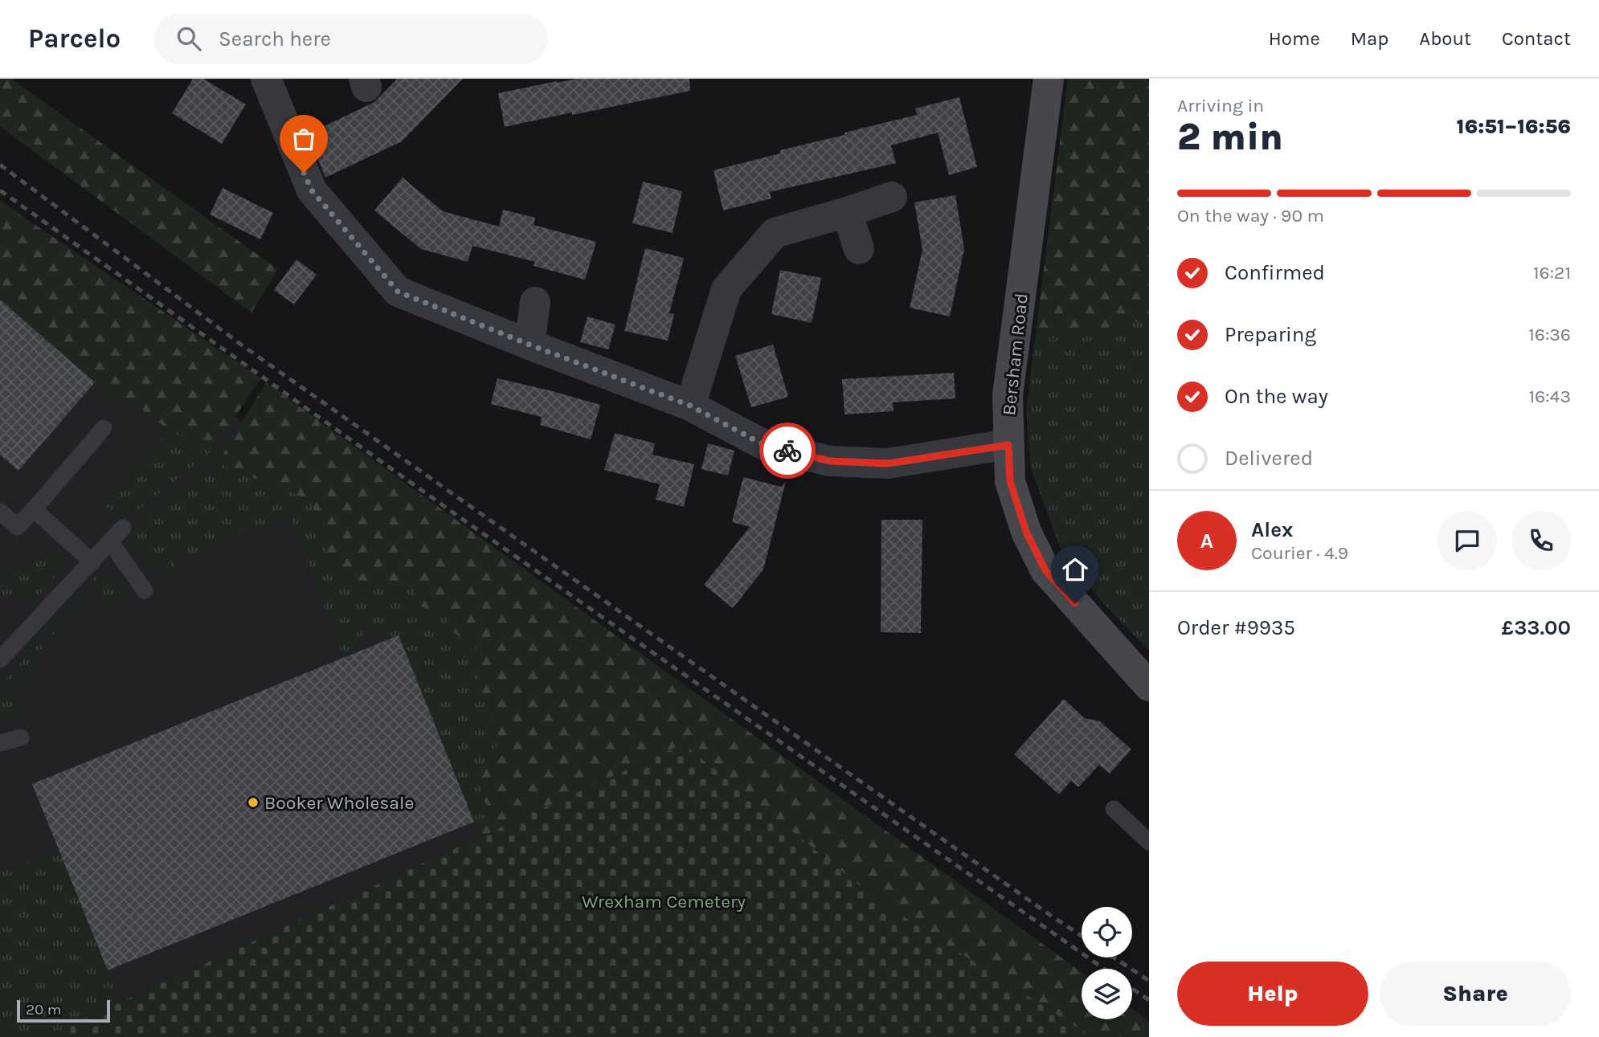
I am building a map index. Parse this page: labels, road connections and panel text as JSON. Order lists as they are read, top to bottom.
{
  "streets": {
    "main road": ["Bersham Road"]
  },
  "parks": ["Wrexham Cemetery"],
  "places": ["Booker Wholesale"],
  "scale_bar": "20 m",
  "page": {
    "header": "Parcelo",
    "search": "Search here",
    "nav": [
      "Home",
      "Map",
      "About",
      "Contact"
    ],
    "heading": ["2 min", "Arriving in", "16:51–16:56"],
    "panel": [
      "Alex",
      "Courier · 4.9",
      "Order #9935",
      "£33.00"
    ],
    "bar": "On the way · 90 m",
    "list": [
      ["Confirmed", "16:21"],
      ["Preparing", "16:36"],
      ["On the way", "16:43"],
      "Delivered"
    ],
    "round": "A",
    "buttons": ["Help", "Share"],
    "scale": "20 m"
  }
}
